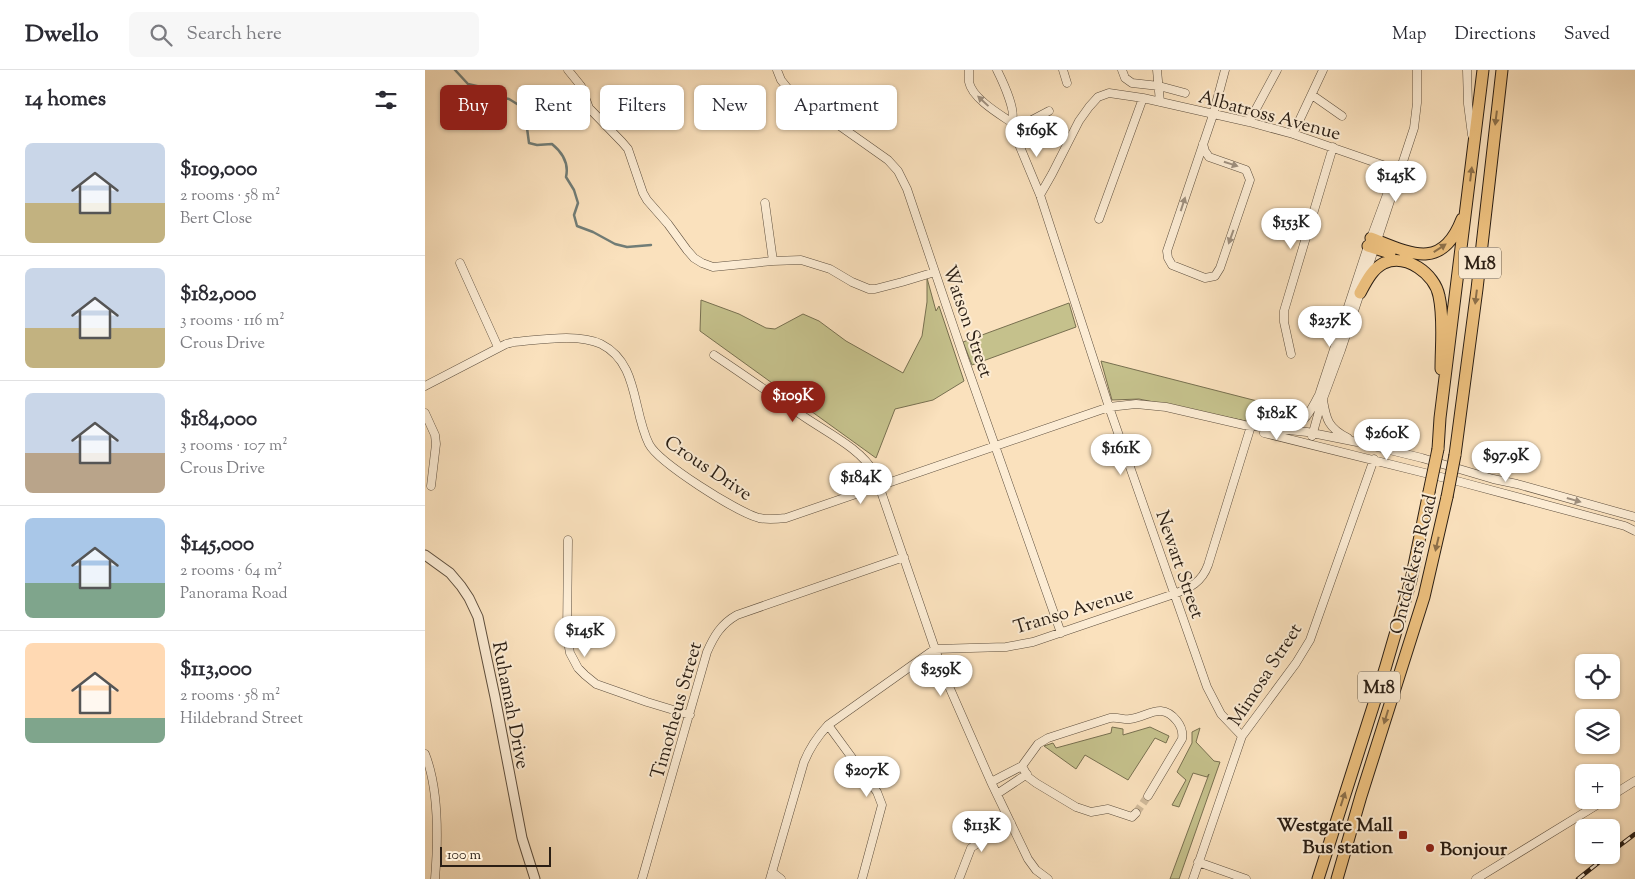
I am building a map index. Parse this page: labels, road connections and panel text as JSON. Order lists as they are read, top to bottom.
{
  "streets": {
    "main road": ["M18", "Ontdekkers Road"],
    "street": [
      "Albatross Avenue",
      "Watson Street",
      "Crous Drive",
      "Newart Street",
      "Transo Avenue",
      "Mimosa Street",
      "Ruhamah Drive",
      "Timotheus Street"
    ]
  },
  "crossings": [
    ["Albatross Avenue", "Newart Street"],
    ["Watson Street", "Crous Drive"],
    ["Watson Street", "Transo Avenue"],
    ["Crous Drive", "Newart Street"],
    ["Crous Drive", "Transo Avenue"],
    ["Crous Drive", "Mimosa Street"],
    ["Newart Street", "Transo Avenue"],
    ["Newart Street", "Mimosa Street"]
  ],
  "places": {
    "transit": ["Westgate Mall Bus station"],
    "other": ["Bonjour"]
  },
  "scale_bar": "100 m",
  "page": {
    "header": "Dwello",
    "search": "Search here",
    "nav": ["Map", "Directions", "Saved"],
    "heading": "14 homes",
    "chip": [
      "Buy",
      "Rent",
      "Filters",
      "New",
      "Apartment"
    ],
    "price": [
      "$169K",
      "$145K",
      "$153K",
      "$237K",
      "$109K",
      "$182K",
      "$260K",
      "$161K",
      "$97.9K",
      "$184K",
      "$145K",
      "$259K",
      "$207K",
      "$113K"
    ],
    "list": [
      {
        "name": "$109,000",
        "note": "2 rooms · 58 m² · Bert Close"
      },
      {
        "name": "$182,000",
        "note": "3 rooms · 116 m² · Crous Drive"
      },
      {
        "name": "$184,000",
        "note": "3 rooms · 107 m² · Crous Drive"
      },
      {
        "name": "$145,000",
        "note": "2 rooms · 64 m² · Panorama Road"
      },
      {
        "name": "$113,000",
        "note": "2 rooms · 58 m² · Hildebrand Street"
      }
    ],
    "map_buttons": ["+", "−"],
    "scale": "100 m"
  }
}
